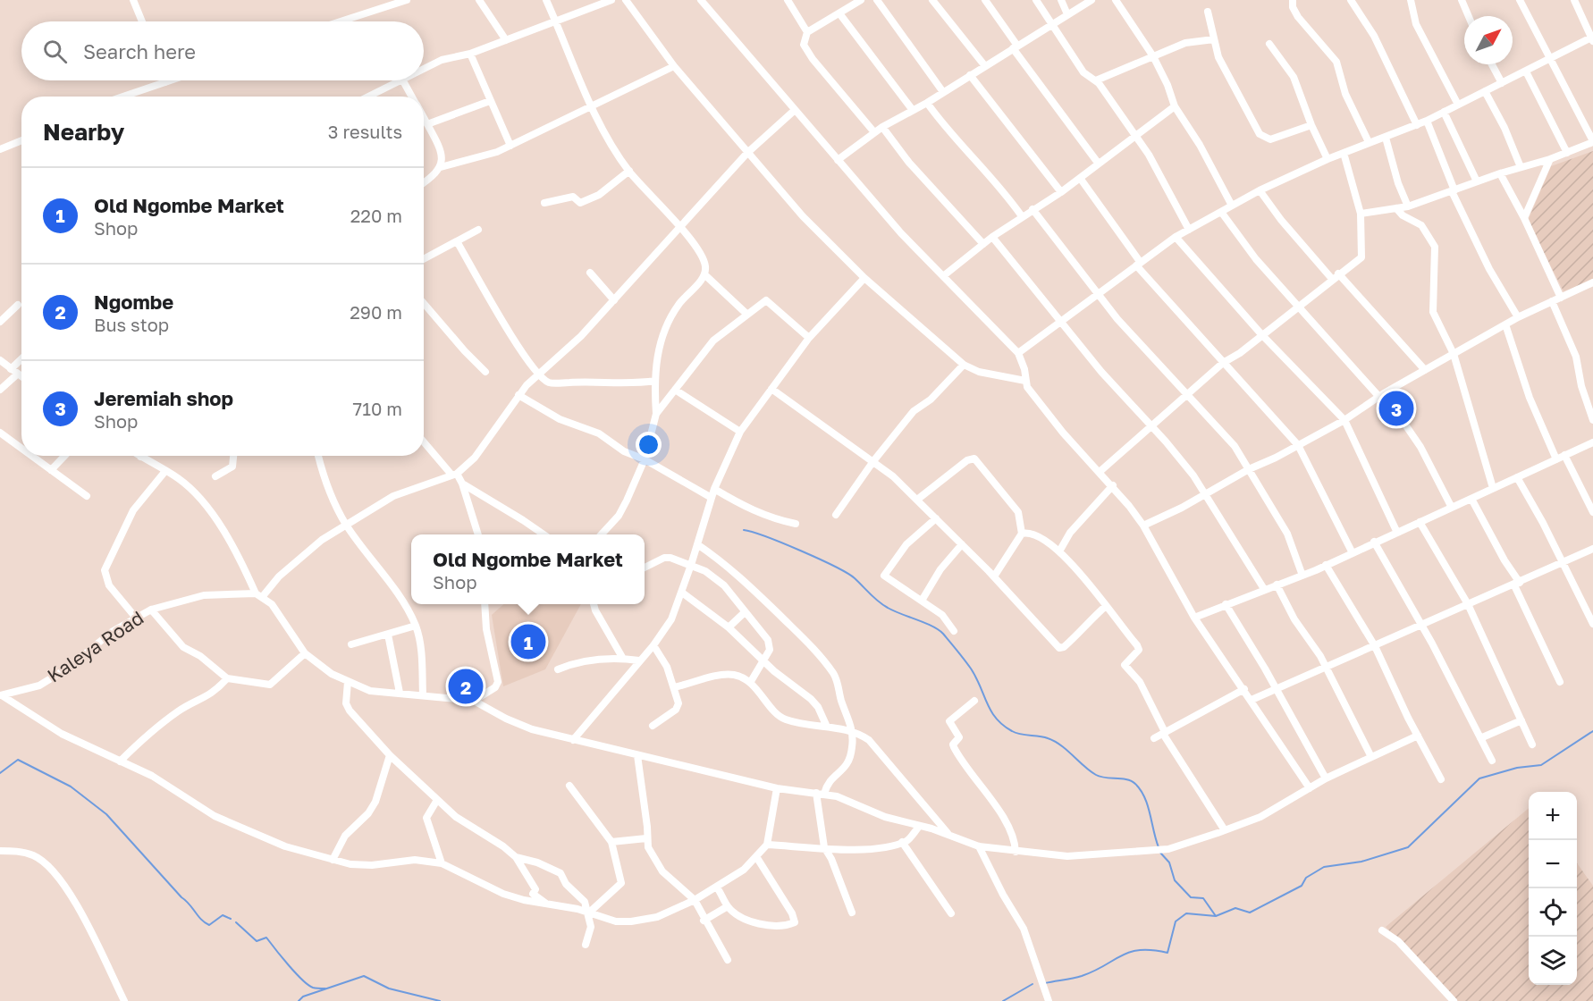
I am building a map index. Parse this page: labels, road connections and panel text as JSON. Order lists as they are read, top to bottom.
{
  "streets": {
    "street": ["Kaleya Road"]
  },
  "north": "top right",
  "page": {
    "search": "Search here",
    "heading": ["Nearby", "3 results"],
    "list": [
      {
        "mark": "1",
        "name": "Old Ngombe Market",
        "note": "Shop",
        "value": "220 m"
      },
      {
        "mark": "2",
        "name": "Ngombe",
        "note": "Bus stop",
        "value": "290 m"
      },
      {
        "mark": "3",
        "name": "Jeremiah shop",
        "note": "Shop",
        "value": "710 m"
      }
    ],
    "pins": ["3", "1", "2"],
    "popup": ["Old Ngombe Market", "Shop"],
    "map_buttons": ["+", "−"]
  }
}
